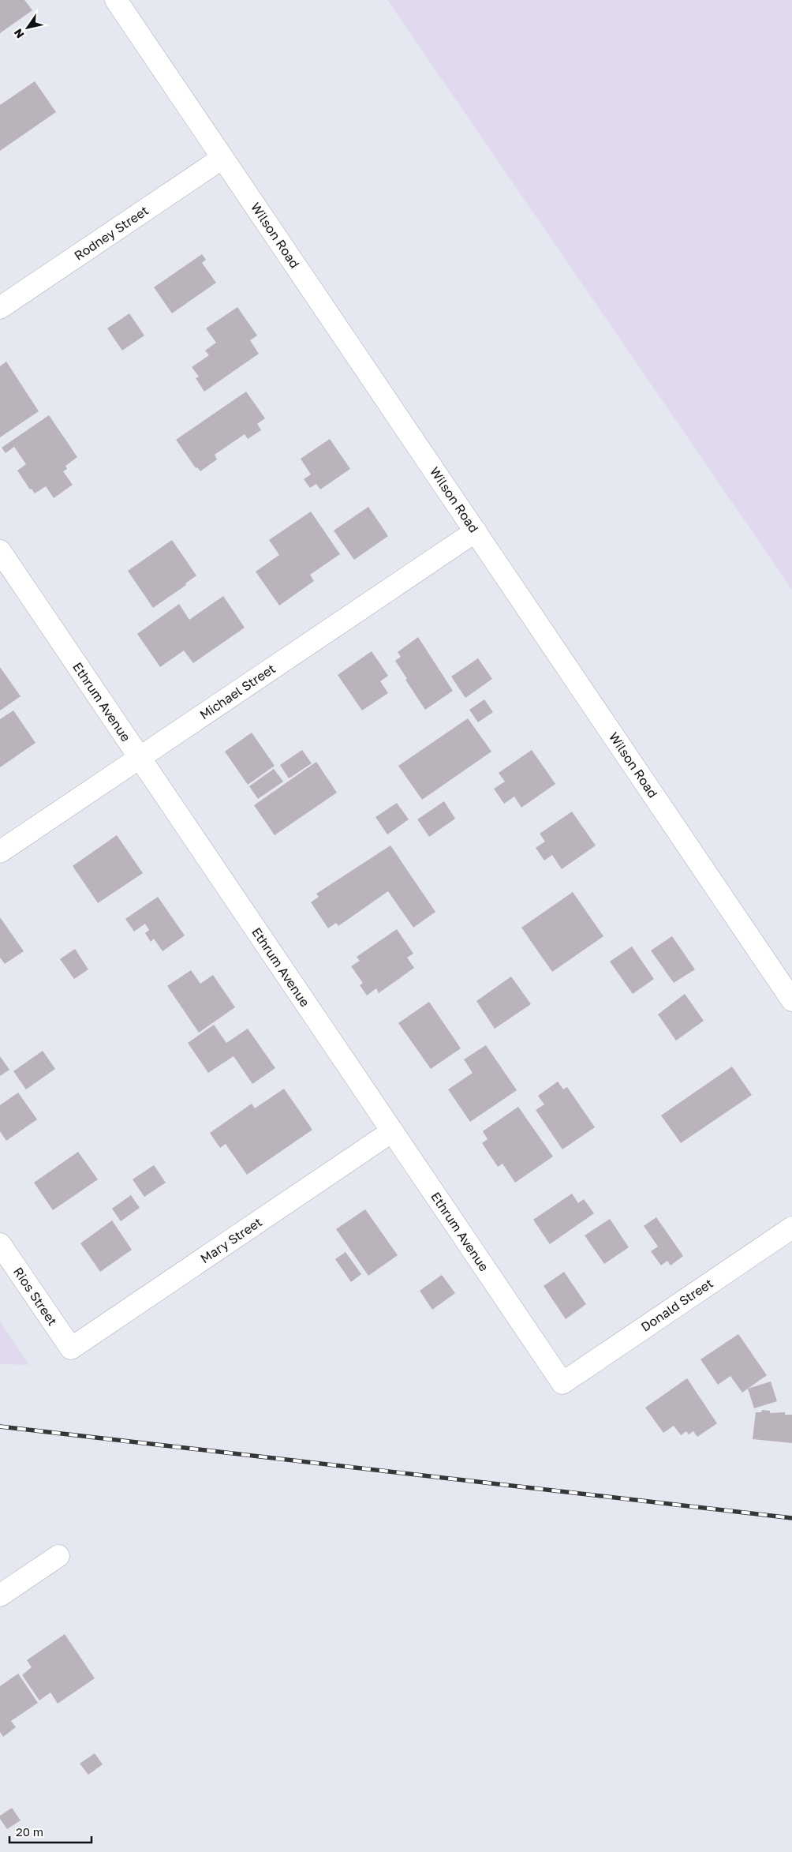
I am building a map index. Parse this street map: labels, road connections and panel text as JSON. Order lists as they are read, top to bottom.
{
  "streets": {
    "street": [
      "Rodney Street",
      "Wilson Road",
      "Michael Street",
      "Ethrum Avenue",
      "Mary Street",
      "Rios Street",
      "Donald Street"
    ]
  },
  "crossings": [
    ["Rodney Street", "Wilson Road"],
    ["Wilson Road", "Michael Street"],
    ["Michael Street", "Ethrum Avenue"],
    ["Ethrum Avenue", "Mary Street"],
    ["Ethrum Avenue", "Donald Street"],
    ["Mary Street", "Rios Street"]
  ],
  "scale_bar": "20 m",
  "north": "bottom left"
}
